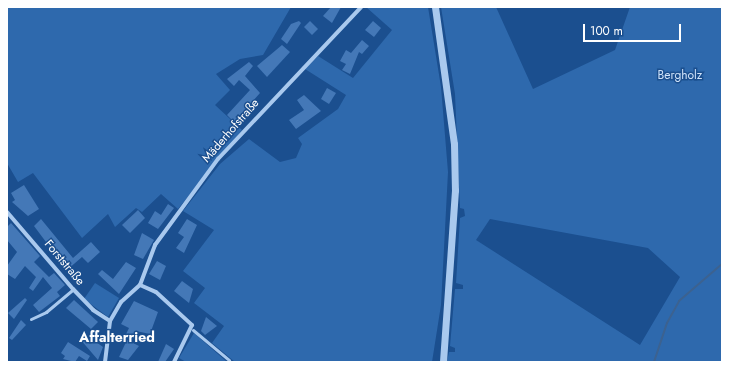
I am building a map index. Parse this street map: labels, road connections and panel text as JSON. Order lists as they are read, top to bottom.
{
  "streets": {
    "street": ["Mäderhofstraße", "Forststraße"]
  },
  "districts": ["Affalterried"],
  "parks": ["Bergholz"],
  "scale_bar": "100 m"
}
